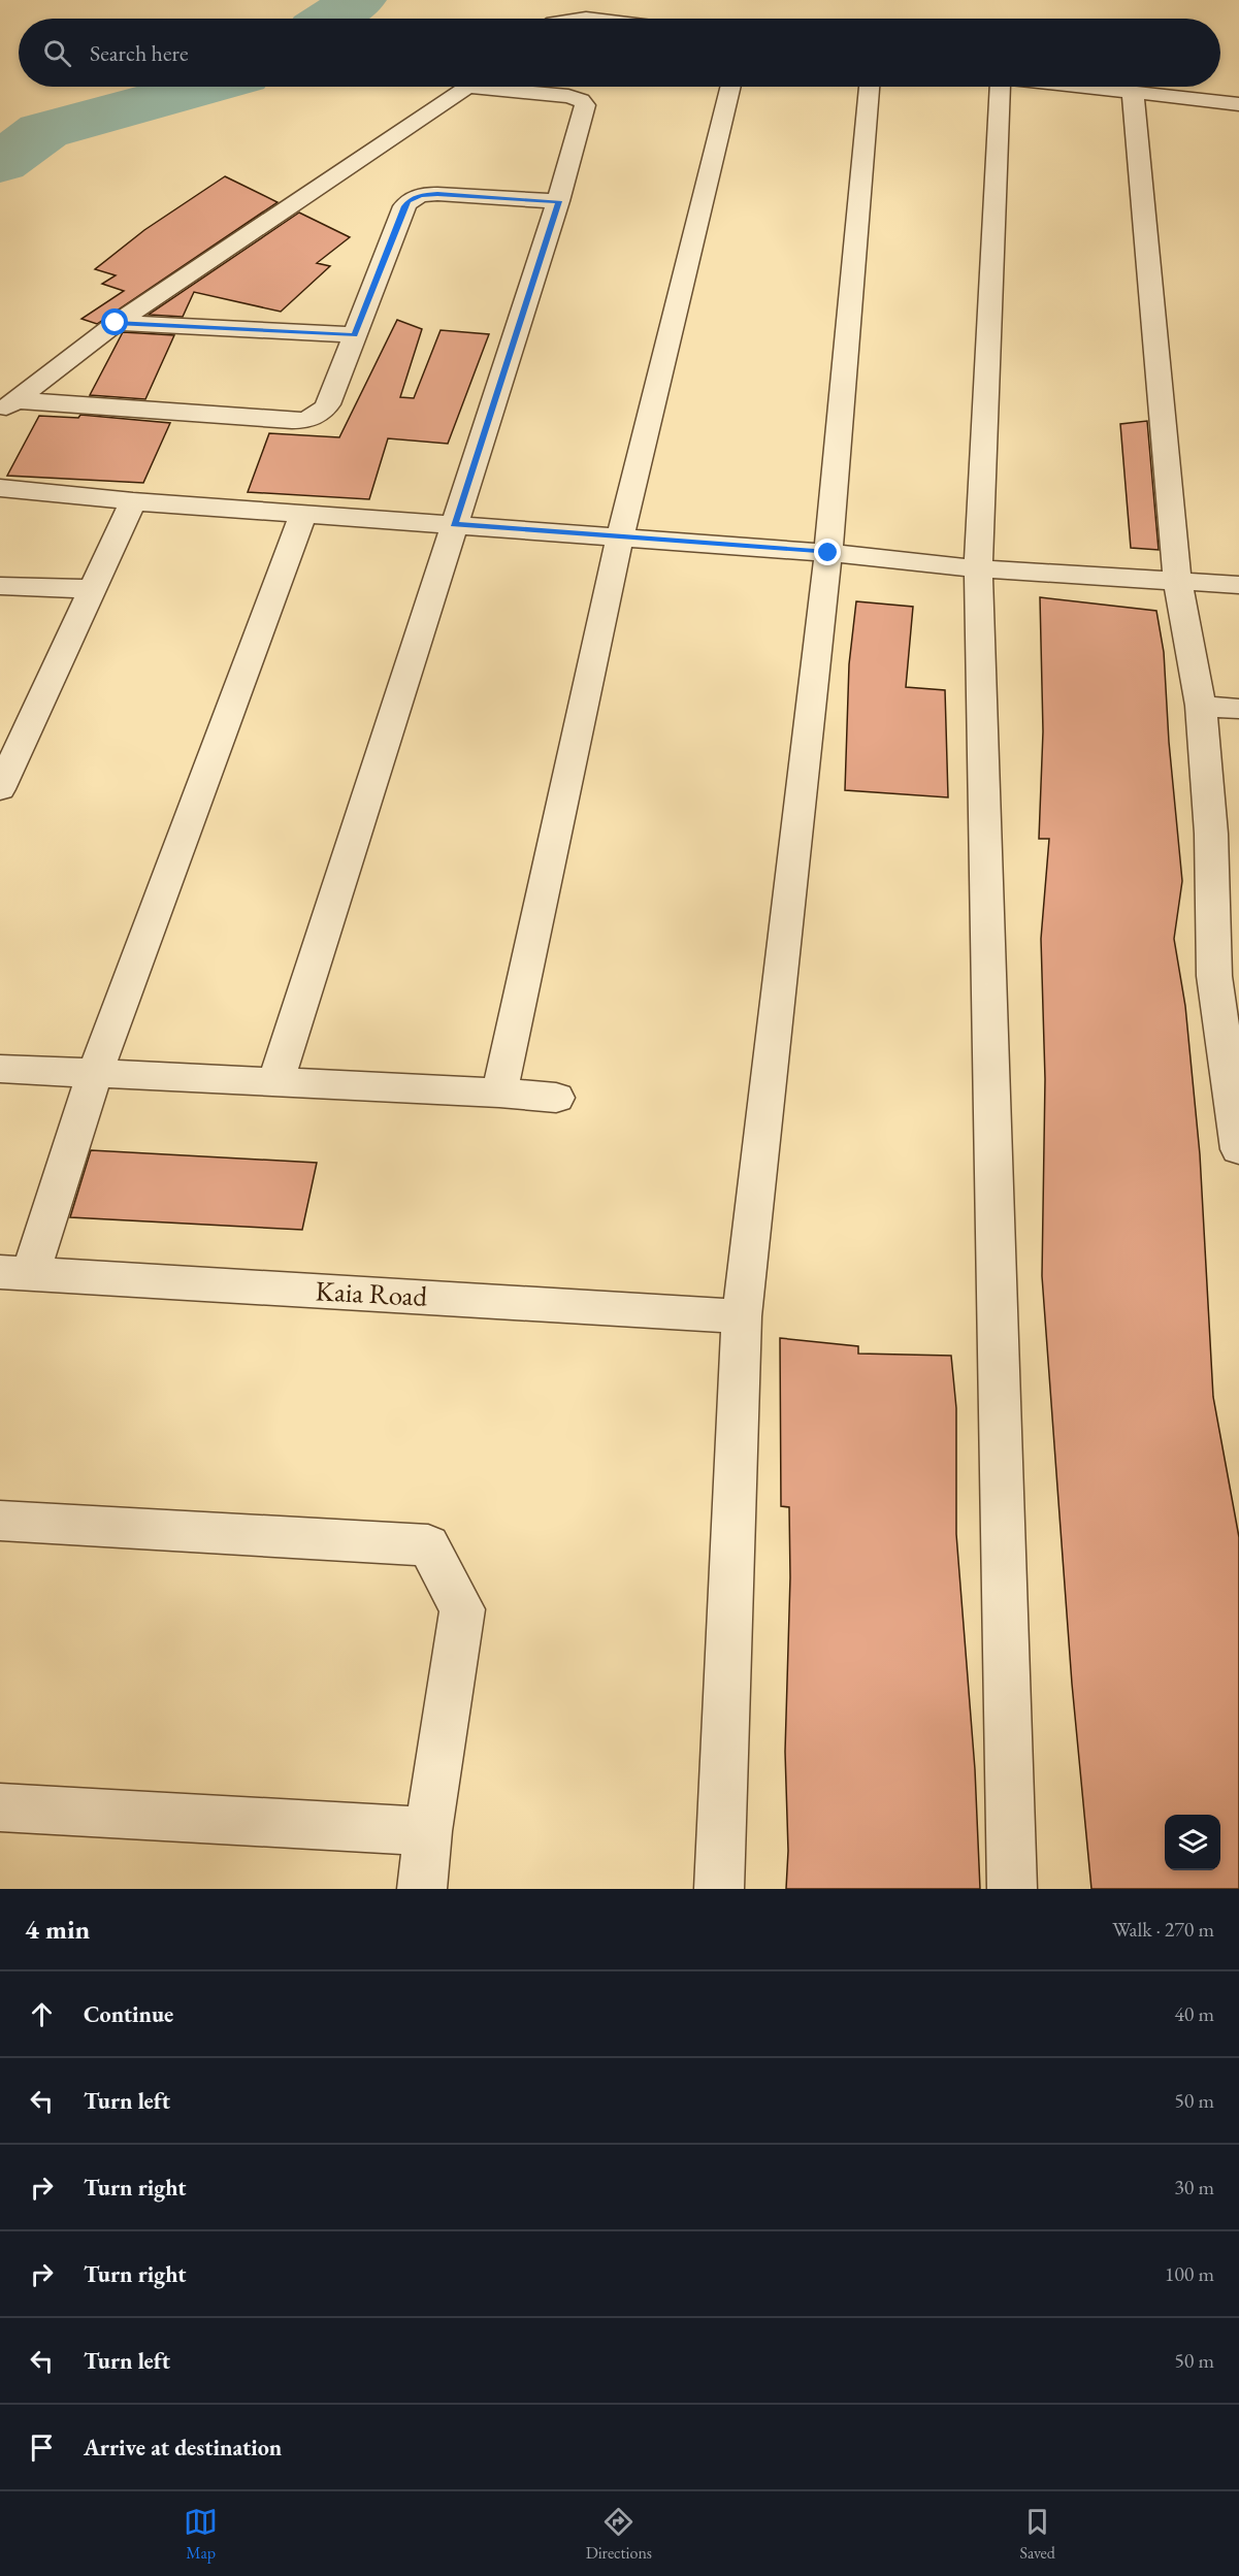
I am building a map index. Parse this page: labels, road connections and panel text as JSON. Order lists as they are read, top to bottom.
{
  "streets": {
    "street": ["Kaia Road"]
  },
  "page": {
    "search": "Search here",
    "heading": ["4 min", "Walk · 270 m"],
    "list": [
      ["Continue", "40 m"],
      ["Turn left", "50 m"],
      ["Turn right", "30 m"],
      ["Turn right", "100 m"],
      ["Turn left", "50 m"],
      "Arrive at destination"
    ],
    "nav": ["Map", "Directions", "Saved"]
  }
}
